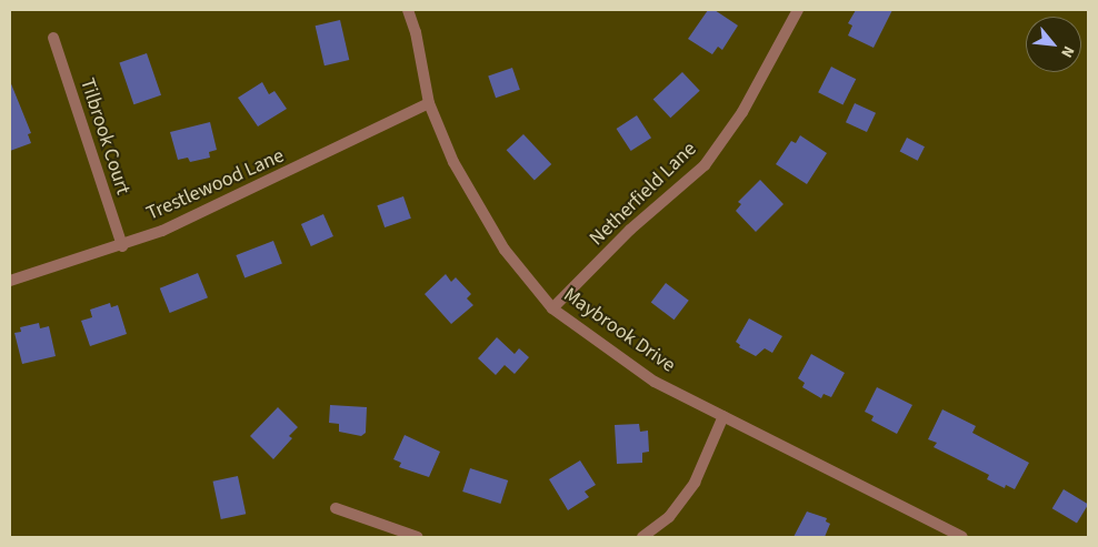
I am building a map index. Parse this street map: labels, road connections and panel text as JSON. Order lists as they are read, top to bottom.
{
  "streets": {
    "street": [
      "Tilbrook Court",
      "Trestlewood Lane",
      "Netherfield Lane",
      "Maybrook Drive"
    ]
  },
  "crossings": [
    ["Tilbrook Court", "Trestlewood Lane"],
    ["Trestlewood Lane", "Maybrook Drive"],
    ["Netherfield Lane", "Maybrook Drive"]
  ],
  "north": "bottom right"
}
